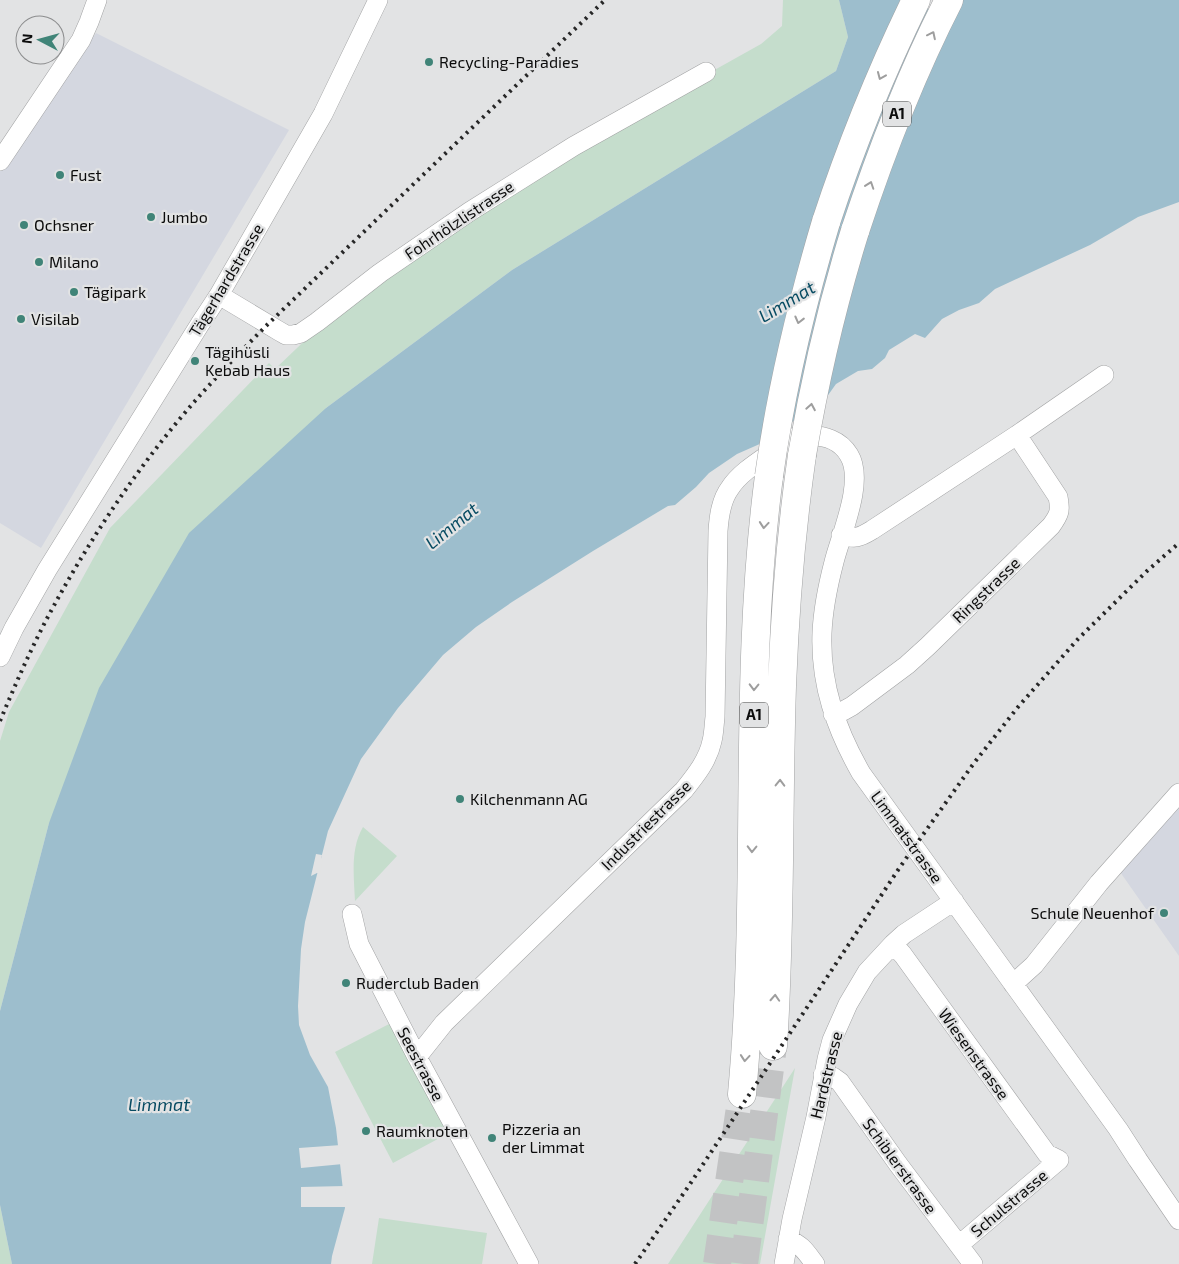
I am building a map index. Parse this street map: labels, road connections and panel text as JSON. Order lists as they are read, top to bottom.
{
  "streets": {
    "highway": ["A1"],
    "street": [
      "Fohrhölzlistrasse",
      "Tägerhardstrasse",
      "Ringstrasse",
      "Industriestrasse",
      "Limmatstrasse",
      "Wiesenstrasse",
      "Seestrasse",
      "Hardstrasse",
      "Schiblerstrasse",
      "Schulstrasse"
    ]
  },
  "crossings": [
    ["A1", "Industriestrasse"],
    ["A1", "Limmatstrasse"],
    ["Fohrhölzlistrasse", "Tägerhardstrasse"],
    ["Ringstrasse", "Limmatstrasse"],
    ["Industriestrasse", "Limmatstrasse"],
    ["Industriestrasse", "Seestrasse"],
    ["Limmatstrasse", "Hardstrasse"],
    ["Wiesenstrasse", "Hardstrasse"],
    ["Wiesenstrasse", "Schulstrasse"],
    ["Hardstrasse", "Schiblerstrasse"],
    ["Schiblerstrasse", "Schulstrasse"]
  ],
  "water": ["Limmat"],
  "places": [
    "Recycling-Paradies",
    "Fust",
    "Jumbo",
    "Ochsner",
    "Milano",
    "Tägipark",
    "Visilab",
    "Tägihüsli Kebab Haus",
    "Kilchenmann AG",
    "Schule Neuenhof",
    "Ruderclub Baden",
    "Raumknoten",
    "Pizzeria an der Limmat"
  ],
  "north": "left"
}
